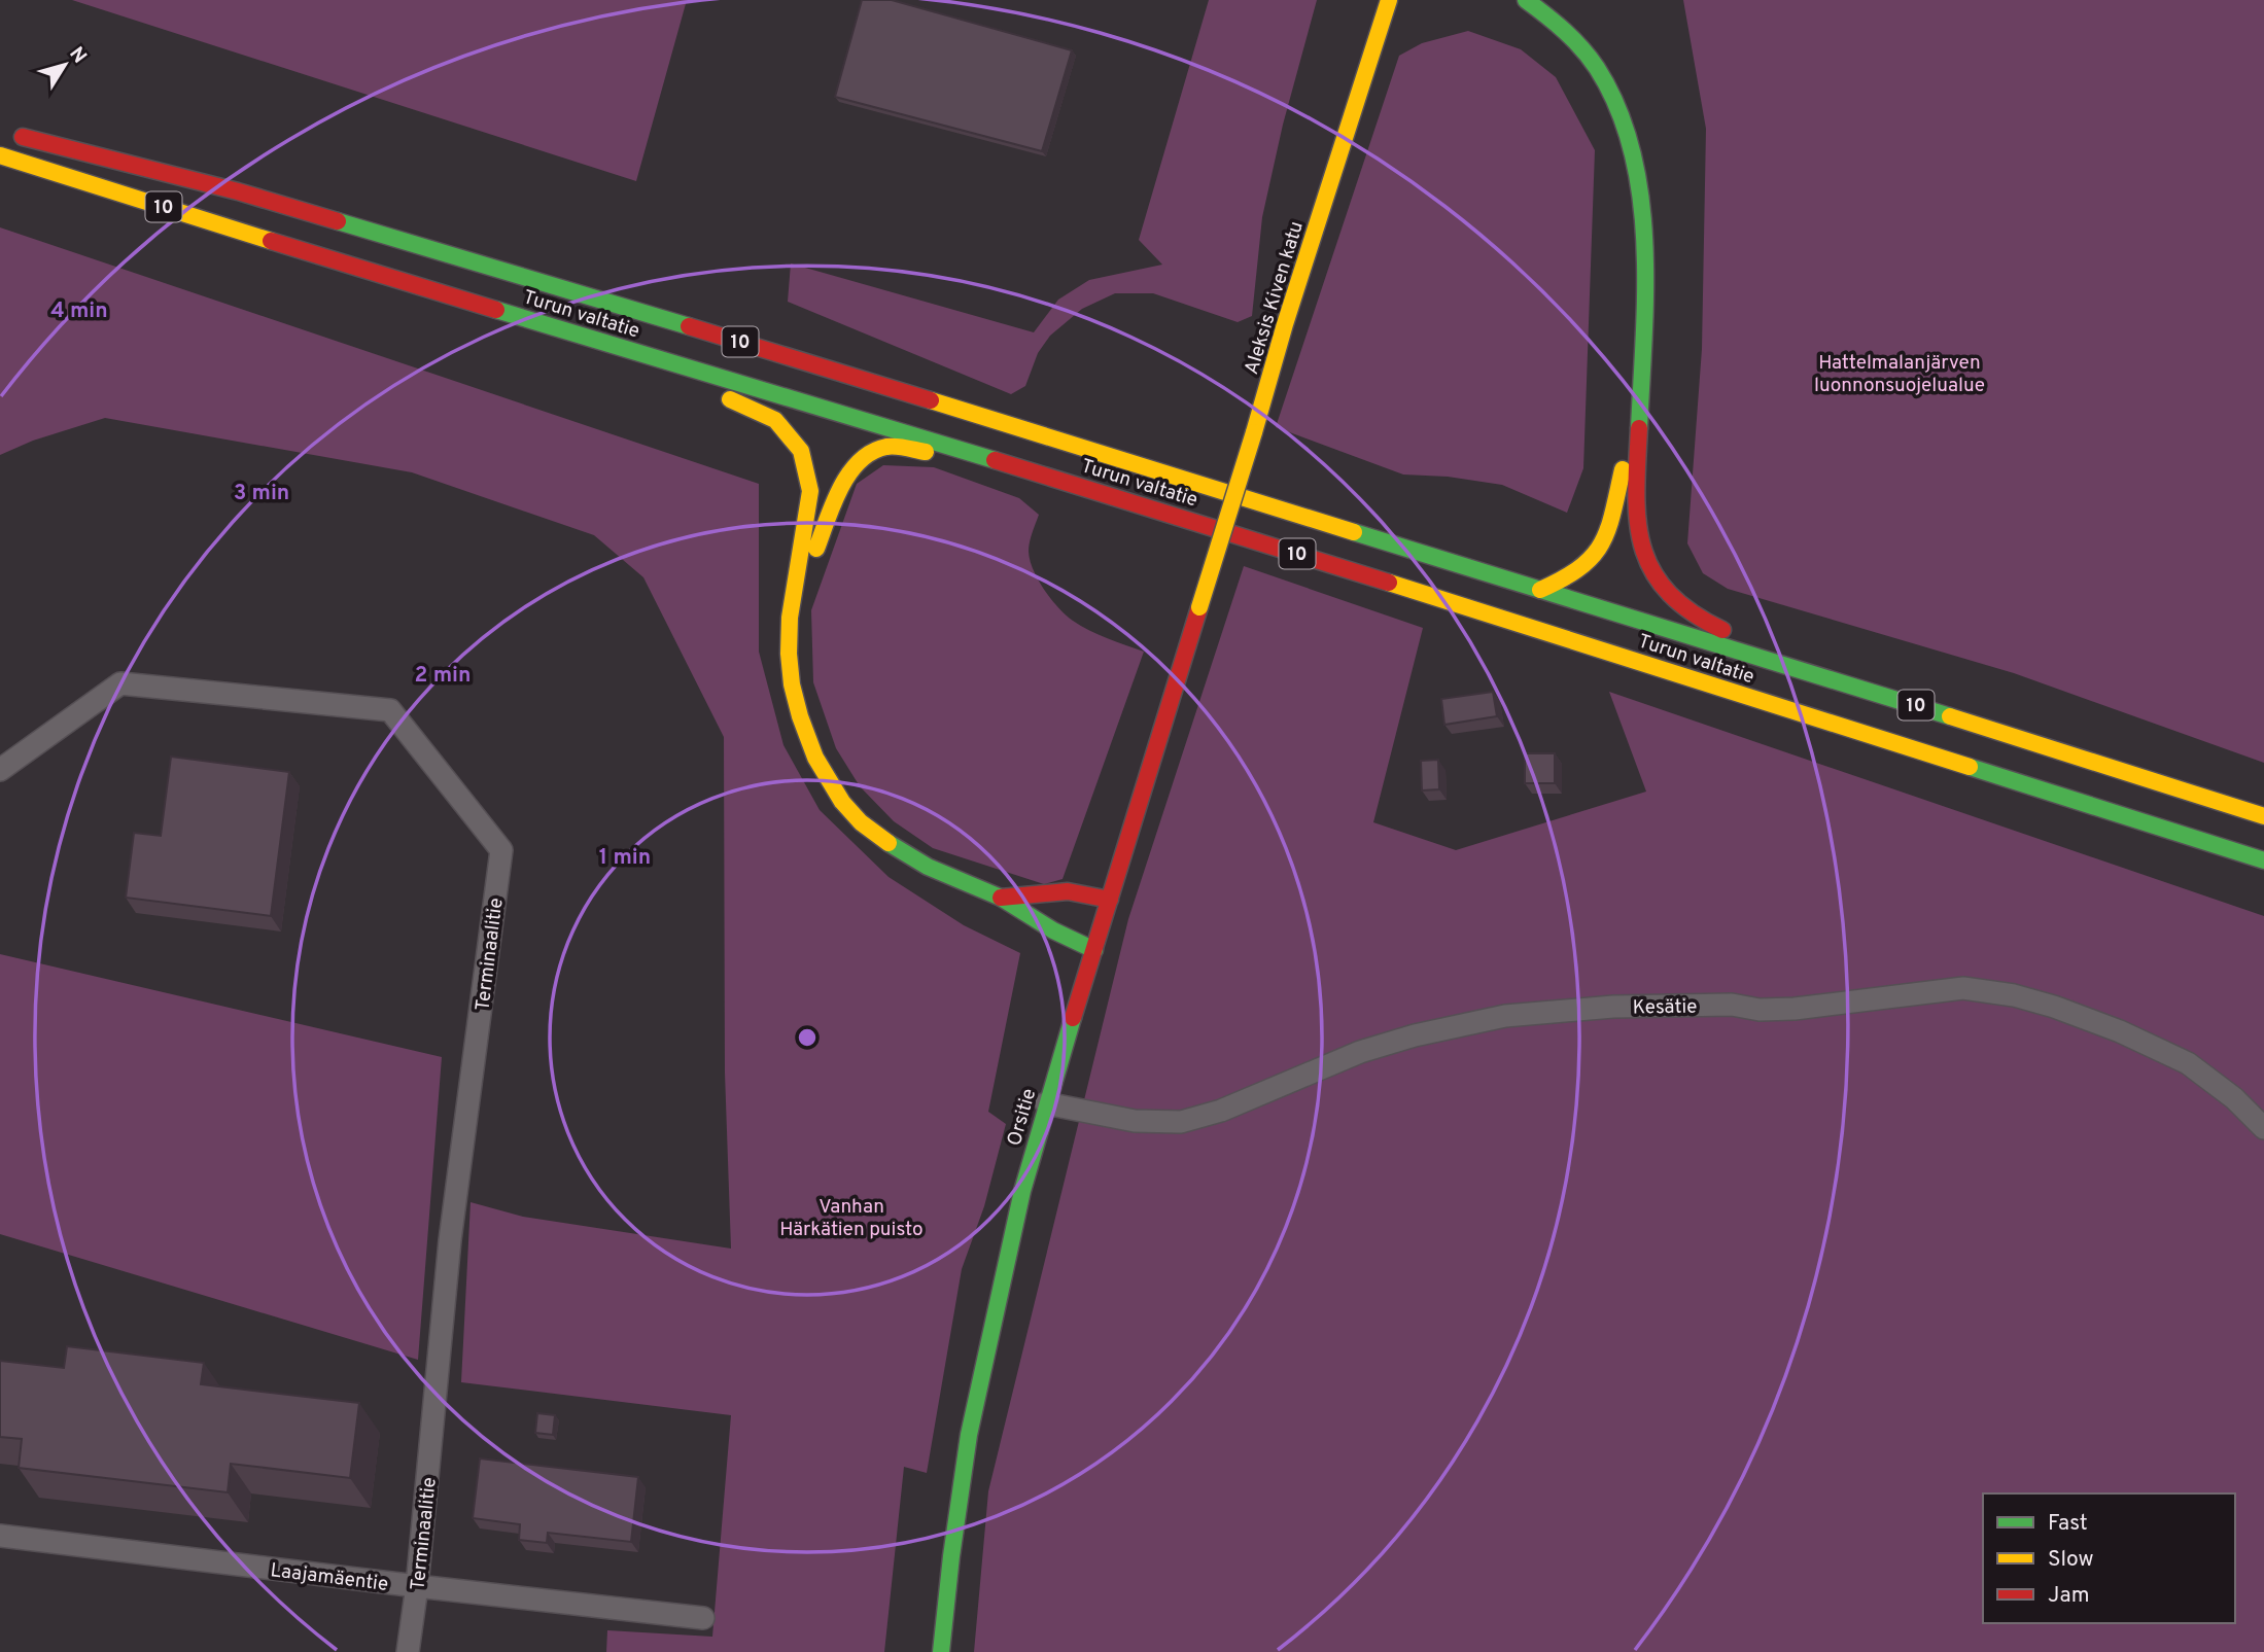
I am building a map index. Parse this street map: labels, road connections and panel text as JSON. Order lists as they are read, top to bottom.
{
  "streets": {
    "main road": [
      "10",
      "Aleksis Kiven katu",
      "Turun valtatie",
      "Orsitie"
    ],
    "street": ["Terminaalitie", "Kesätie", "Laajamäentie"]
  },
  "crossings": [
    ["Aleksis Kiven katu", "Orsitie"],
    ["Terminaalitie", "Laajamäentie"],
    ["Kesätie", "Orsitie"]
  ],
  "parks": ["Hattelmalanjärven luonnonsuojelualue", "Vanhan Härkätien puisto"],
  "legend": ["Fast", "Slow", "Jam"],
  "north": "top right",
  "rings": [
    "4 min",
    "3 min",
    "2 min",
    "1 min"
  ]
}
